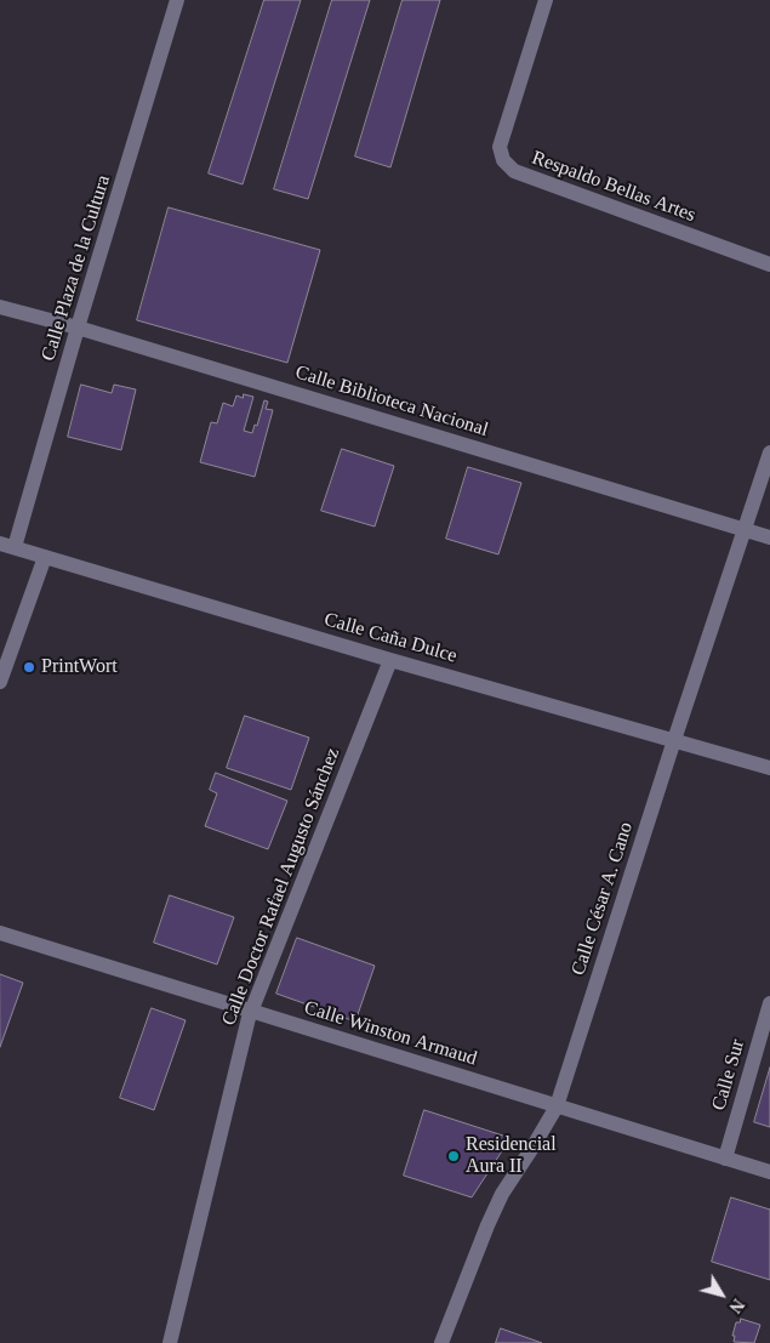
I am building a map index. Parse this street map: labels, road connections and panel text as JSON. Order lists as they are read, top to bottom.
{
  "streets": {
    "street": [
      "Respaldo Bellas Artes",
      "Calle Plaza de la Cultura",
      "Calle Biblioteca Nacional",
      "Calle Caña Dulce",
      "Calle Doctor Rafael Augusto Sánchez",
      "Calle César A. Cano",
      "Calle Winston Armaud",
      "Calle Sur"
    ]
  },
  "crossings": [
    ["Calle Plaza de la Cultura", "Calle Biblioteca Nacional"],
    ["Calle Plaza de la Cultura", "Calle Caña Dulce"],
    ["Calle Biblioteca Nacional", "Calle César A. Cano"],
    ["Calle Caña Dulce", "Calle Doctor Rafael Augusto Sánchez"],
    ["Calle Caña Dulce", "Calle César A. Cano"],
    ["Calle Doctor Rafael Augusto Sánchez", "Calle Winston Armaud"],
    ["Calle César A. Cano", "Calle Winston Armaud"],
    ["Calle Winston Armaud", "Calle Sur"]
  ],
  "places": ["PrintWort", "Residencial Aura II"],
  "north": "bottom right"
}
